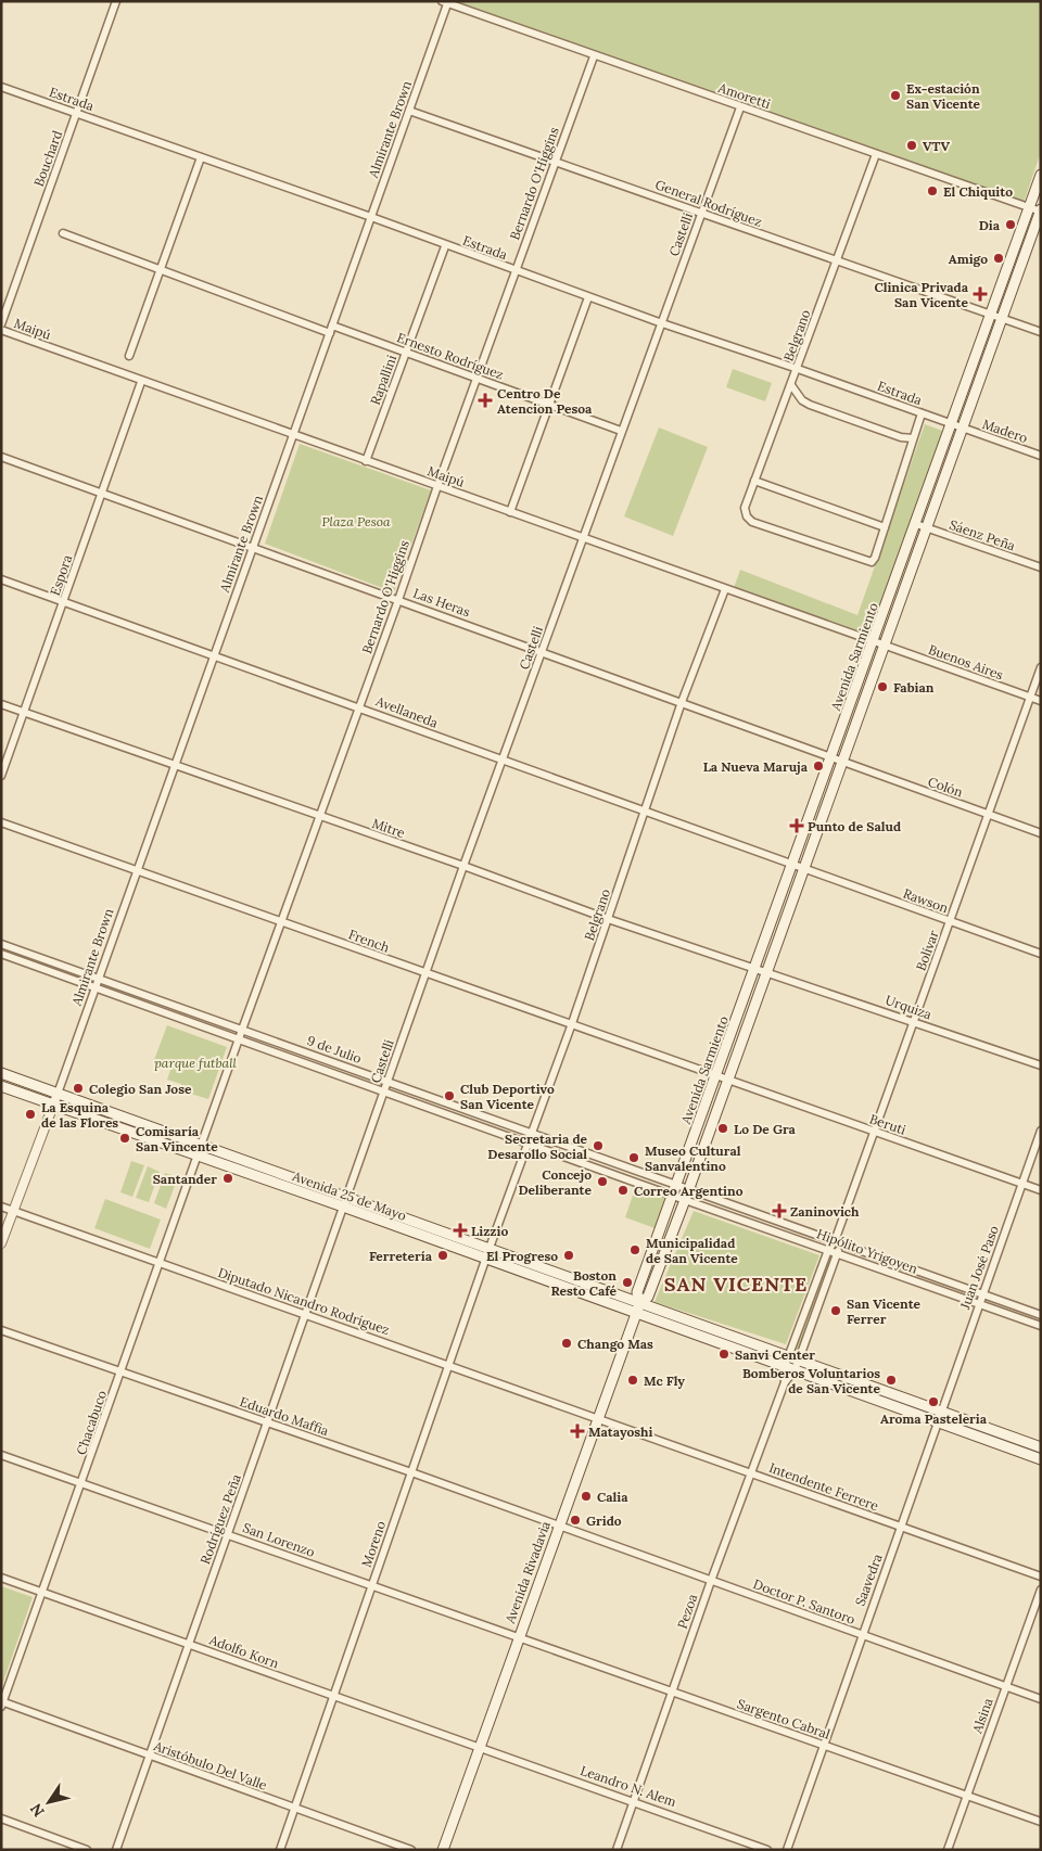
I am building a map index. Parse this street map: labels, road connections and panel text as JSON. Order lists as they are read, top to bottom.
{
  "streets": {
    "main road": ["Avenida Sarmiento", "Avenida 25 de Mayo", "Avenida Rivadavia"],
    "street": [
      "Amoretti",
      "Estrada",
      "Almirante Brown",
      "Bouchard",
      "Bernardo O'Higgins",
      "General Rodríguez",
      "Castelli",
      "Maipú",
      "Belgrano",
      "Ernesto Rodríguez",
      "Rapallini",
      "Madero",
      "Sáenz Peña",
      "Espora",
      "Las Heras",
      "Buenos Aires",
      "Avellaneda",
      "Colón",
      "Mitre",
      "Rawson",
      "French",
      "Bolívar",
      "Urquiza",
      "9 de Julio",
      "Beruti",
      "Hipólito Yrigoyen",
      "Juan José Paso",
      "Diputado Nicandro Rodríguez",
      "Eduardo Maffia",
      "Chacabuco",
      "Intendente Ferrere",
      "Rodríguez Peña",
      "San Lorenzo",
      "Moreno",
      "Saavedra",
      "Doctor P. Santoro",
      "Pezoa",
      "Adolfo Korn",
      "Alsina",
      "Sargento Cabral",
      "Aristóbulo Del Valle",
      "Leandro N. Alem"
    ]
  },
  "crossings": [
    ["Amoretti", "Almirante Brown"],
    ["Amoretti", "Bernardo O'Higgins"],
    ["Amoretti", "Castelli"],
    ["Amoretti", "Belgrano"],
    ["Amoretti", "Avenida Sarmiento"],
    ["Estrada", "Almirante Brown"],
    ["Estrada", "Bouchard"],
    ["Estrada", "Bernardo O'Higgins"],
    ["Estrada", "Castelli"],
    ["Estrada", "Belgrano"],
    ["Estrada", "Rapallini"],
    ["Estrada", "Madero"],
    ["Estrada", "Avenida Sarmiento"],
    ["Almirante Brown", "General Rodríguez"],
    ["Almirante Brown", "Maipú"],
    ["Almirante Brown", "Ernesto Rodríguez"],
    ["Almirante Brown", "Las Heras"],
    ["Almirante Brown", "Avellaneda"],
    ["Almirante Brown", "Mitre"],
    ["Almirante Brown", "French"],
    ["Almirante Brown", "9 de Julio"],
    ["Almirante Brown", "Avenida 25 de Mayo"],
    ["Bernardo O'Higgins", "General Rodríguez"],
    ["Bernardo O'Higgins", "Maipú"],
    ["Bernardo O'Higgins", "Ernesto Rodríguez"],
    ["Bernardo O'Higgins", "Las Heras"],
    ["Bernardo O'Higgins", "Avellaneda"],
    ["Bernardo O'Higgins", "Mitre"],
    ["Bernardo O'Higgins", "French"],
    ["Bernardo O'Higgins", "9 de Julio"],
    ["Bernardo O'Higgins", "Avenida 25 de Mayo"],
    ["Bernardo O'Higgins", "Chacabuco"],
    ["General Rodríguez", "Castelli"],
    ["General Rodríguez", "Belgrano"],
    ["General Rodríguez", "Avenida Sarmiento"],
    ["Castelli", "Maipú"],
    ["Castelli", "Ernesto Rodríguez"],
    ["Castelli", "Las Heras"],
    ["Castelli", "Avellaneda"],
    ["Castelli", "Mitre"],
    ["Castelli", "French"],
    ["Castelli", "9 de Julio"],
    ["Castelli", "Avenida 25 de Mayo"],
    ["Castelli", "Rodríguez Peña"],
    ["Maipú", "Belgrano"],
    ["Maipú", "Rapallini"],
    ["Maipú", "Espora"],
    ["Maipú", "Avenida Sarmiento"],
    ["Maipú", "Buenos Aires"],
    ["Belgrano", "Las Heras"],
    ["Belgrano", "Avellaneda"],
    ["Belgrano", "Mitre"],
    ["Belgrano", "French"],
    ["Belgrano", "9 de Julio"],
    ["Belgrano", "Avenida 25 de Mayo"],
    ["Belgrano", "Moreno"],
    ["Ernesto Rodríguez", "Rapallini"],
    ["Madero", "Avenida Sarmiento"],
    ["Sáenz Peña", "Avenida Sarmiento"],
    ["Espora", "Las Heras"],
    ["Espora", "Avellaneda"],
    ["Espora", "Mitre"],
    ["Las Heras", "Avenida Sarmiento"],
    ["Las Heras", "Colón"],
    ["Avenida Sarmiento", "Buenos Aires"],
    ["Avenida Sarmiento", "Avellaneda"],
    ["Avenida Sarmiento", "Colón"],
    ["Avenida Sarmiento", "Mitre"],
    ["Avenida Sarmiento", "Rawson"],
    ["Avenida Sarmiento", "French"],
    ["Avenida Sarmiento", "Urquiza"],
    ["Avenida Sarmiento", "9 de Julio"],
    ["Avenida Sarmiento", "Beruti"],
    ["Avenida Sarmiento", "Avenida 25 de Mayo"],
    ["Avenida Sarmiento", "Hipólito Yrigoyen"],
    ["Avenida Sarmiento", "Avenida Rivadavia"],
    ["Buenos Aires", "Bolívar"],
    ["Avellaneda", "Rawson"],
    ["Colón", "Bolívar"],
    ["Mitre", "Urquiza"],
    ["Rawson", "Bolívar"],
    ["French", "Beruti"],
    ["Bolívar", "Urquiza"],
    ["Bolívar", "Beruti"],
    ["Bolívar", "Hipólito Yrigoyen"],
    ["Bolívar", "Pezoa"],
    ["9 de Julio", "Hipólito Yrigoyen"],
    ["Beruti", "Juan José Paso"],
    ["Avenida 25 de Mayo", "Chacabuco"],
    ["Avenida 25 de Mayo", "Rodríguez Peña"],
    ["Avenida 25 de Mayo", "Moreno"],
    ["Avenida 25 de Mayo", "Avenida Rivadavia"],
    ["Hipólito Yrigoyen", "Juan José Paso"],
    ["Juan José Paso", "Saavedra"],
    ["Diputado Nicandro Rodríguez", "Chacabuco"],
    ["Diputado Nicandro Rodríguez", "Intendente Ferrere"],
    ["Diputado Nicandro Rodríguez", "Rodríguez Peña"],
    ["Diputado Nicandro Rodríguez", "Moreno"],
    ["Diputado Nicandro Rodríguez", "Avenida Rivadavia"],
    ["Eduardo Maffia", "Chacabuco"],
    ["Eduardo Maffia", "Rodríguez Peña"],
    ["Eduardo Maffia", "Moreno"],
    ["Eduardo Maffia", "Avenida Rivadavia"],
    ["Eduardo Maffia", "Doctor P. Santoro"],
    ["Chacabuco", "San Lorenzo"],
    ["Chacabuco", "Adolfo Korn"],
    ["Chacabuco", "Aristóbulo Del Valle"],
    ["Intendente Ferrere", "Avenida Rivadavia"],
    ["Intendente Ferrere", "Saavedra"],
    ["Intendente Ferrere", "Pezoa"],
    ["Rodríguez Peña", "San Lorenzo"],
    ["Rodríguez Peña", "Adolfo Korn"],
    ["Rodríguez Peña", "Aristóbulo Del Valle"],
    ["San Lorenzo", "Moreno"],
    ["San Lorenzo", "Avenida Rivadavia"],
    ["San Lorenzo", "Sargento Cabral"],
    ["Moreno", "Adolfo Korn"],
    ["Moreno", "Aristóbulo Del Valle"],
    ["Avenida Rivadavia", "Doctor P. Santoro"],
    ["Avenida Rivadavia", "Adolfo Korn"],
    ["Avenida Rivadavia", "Sargento Cabral"],
    ["Avenida Rivadavia", "Leandro N. Alem"],
    ["Saavedra", "Doctor P. Santoro"],
    ["Saavedra", "Sargento Cabral"],
    ["Doctor P. Santoro", "Pezoa"],
    ["Doctor P. Santoro", "Alsina"],
    ["Pezoa", "Sargento Cabral"],
    ["Pezoa", "Leandro N. Alem"],
    ["Adolfo Korn", "Leandro N. Alem"],
    ["Alsina", "Sargento Cabral"]
  ],
  "districts": ["SAN VICENTE"],
  "parks": ["Plaza Pesoa", "parque futball"],
  "places": {
    "other": [
      "Ex-estación San Vicente",
      "VTV",
      "El Chiquito",
      "Dia",
      "Amigo",
      "Fabian",
      "La Nueva Maruja",
      "Colegio San Jose",
      "Club Deportivo San Vicente",
      "La Esquina de las Flores",
      "Lo De Gra",
      "Comisaría San Vincente",
      "Secretaria de Desarollo Social",
      "Museo Cultural Sanvalentino",
      "Santander",
      "Concejo Deliberante",
      "Correo Argentino",
      "Municipalidad de San Vicente",
      "Ferretería",
      "El Progreso",
      "Boston Resto Café",
      "San Vicente Ferrer",
      "Chango Mas",
      "Sanvi Center",
      "Mc Fly",
      "Bomberos Voluntarios de San Vicente",
      "Aroma Pasteleria",
      "Calia",
      "Grido"
    ],
    "health": [
      "Clinica Privada San Vicente",
      "Centro De Atencion Pesoa",
      "Punto de Salud",
      "Zaninovich",
      "Lizzio",
      "Matayoshi"
    ]
  },
  "north": "bottom left"
}
